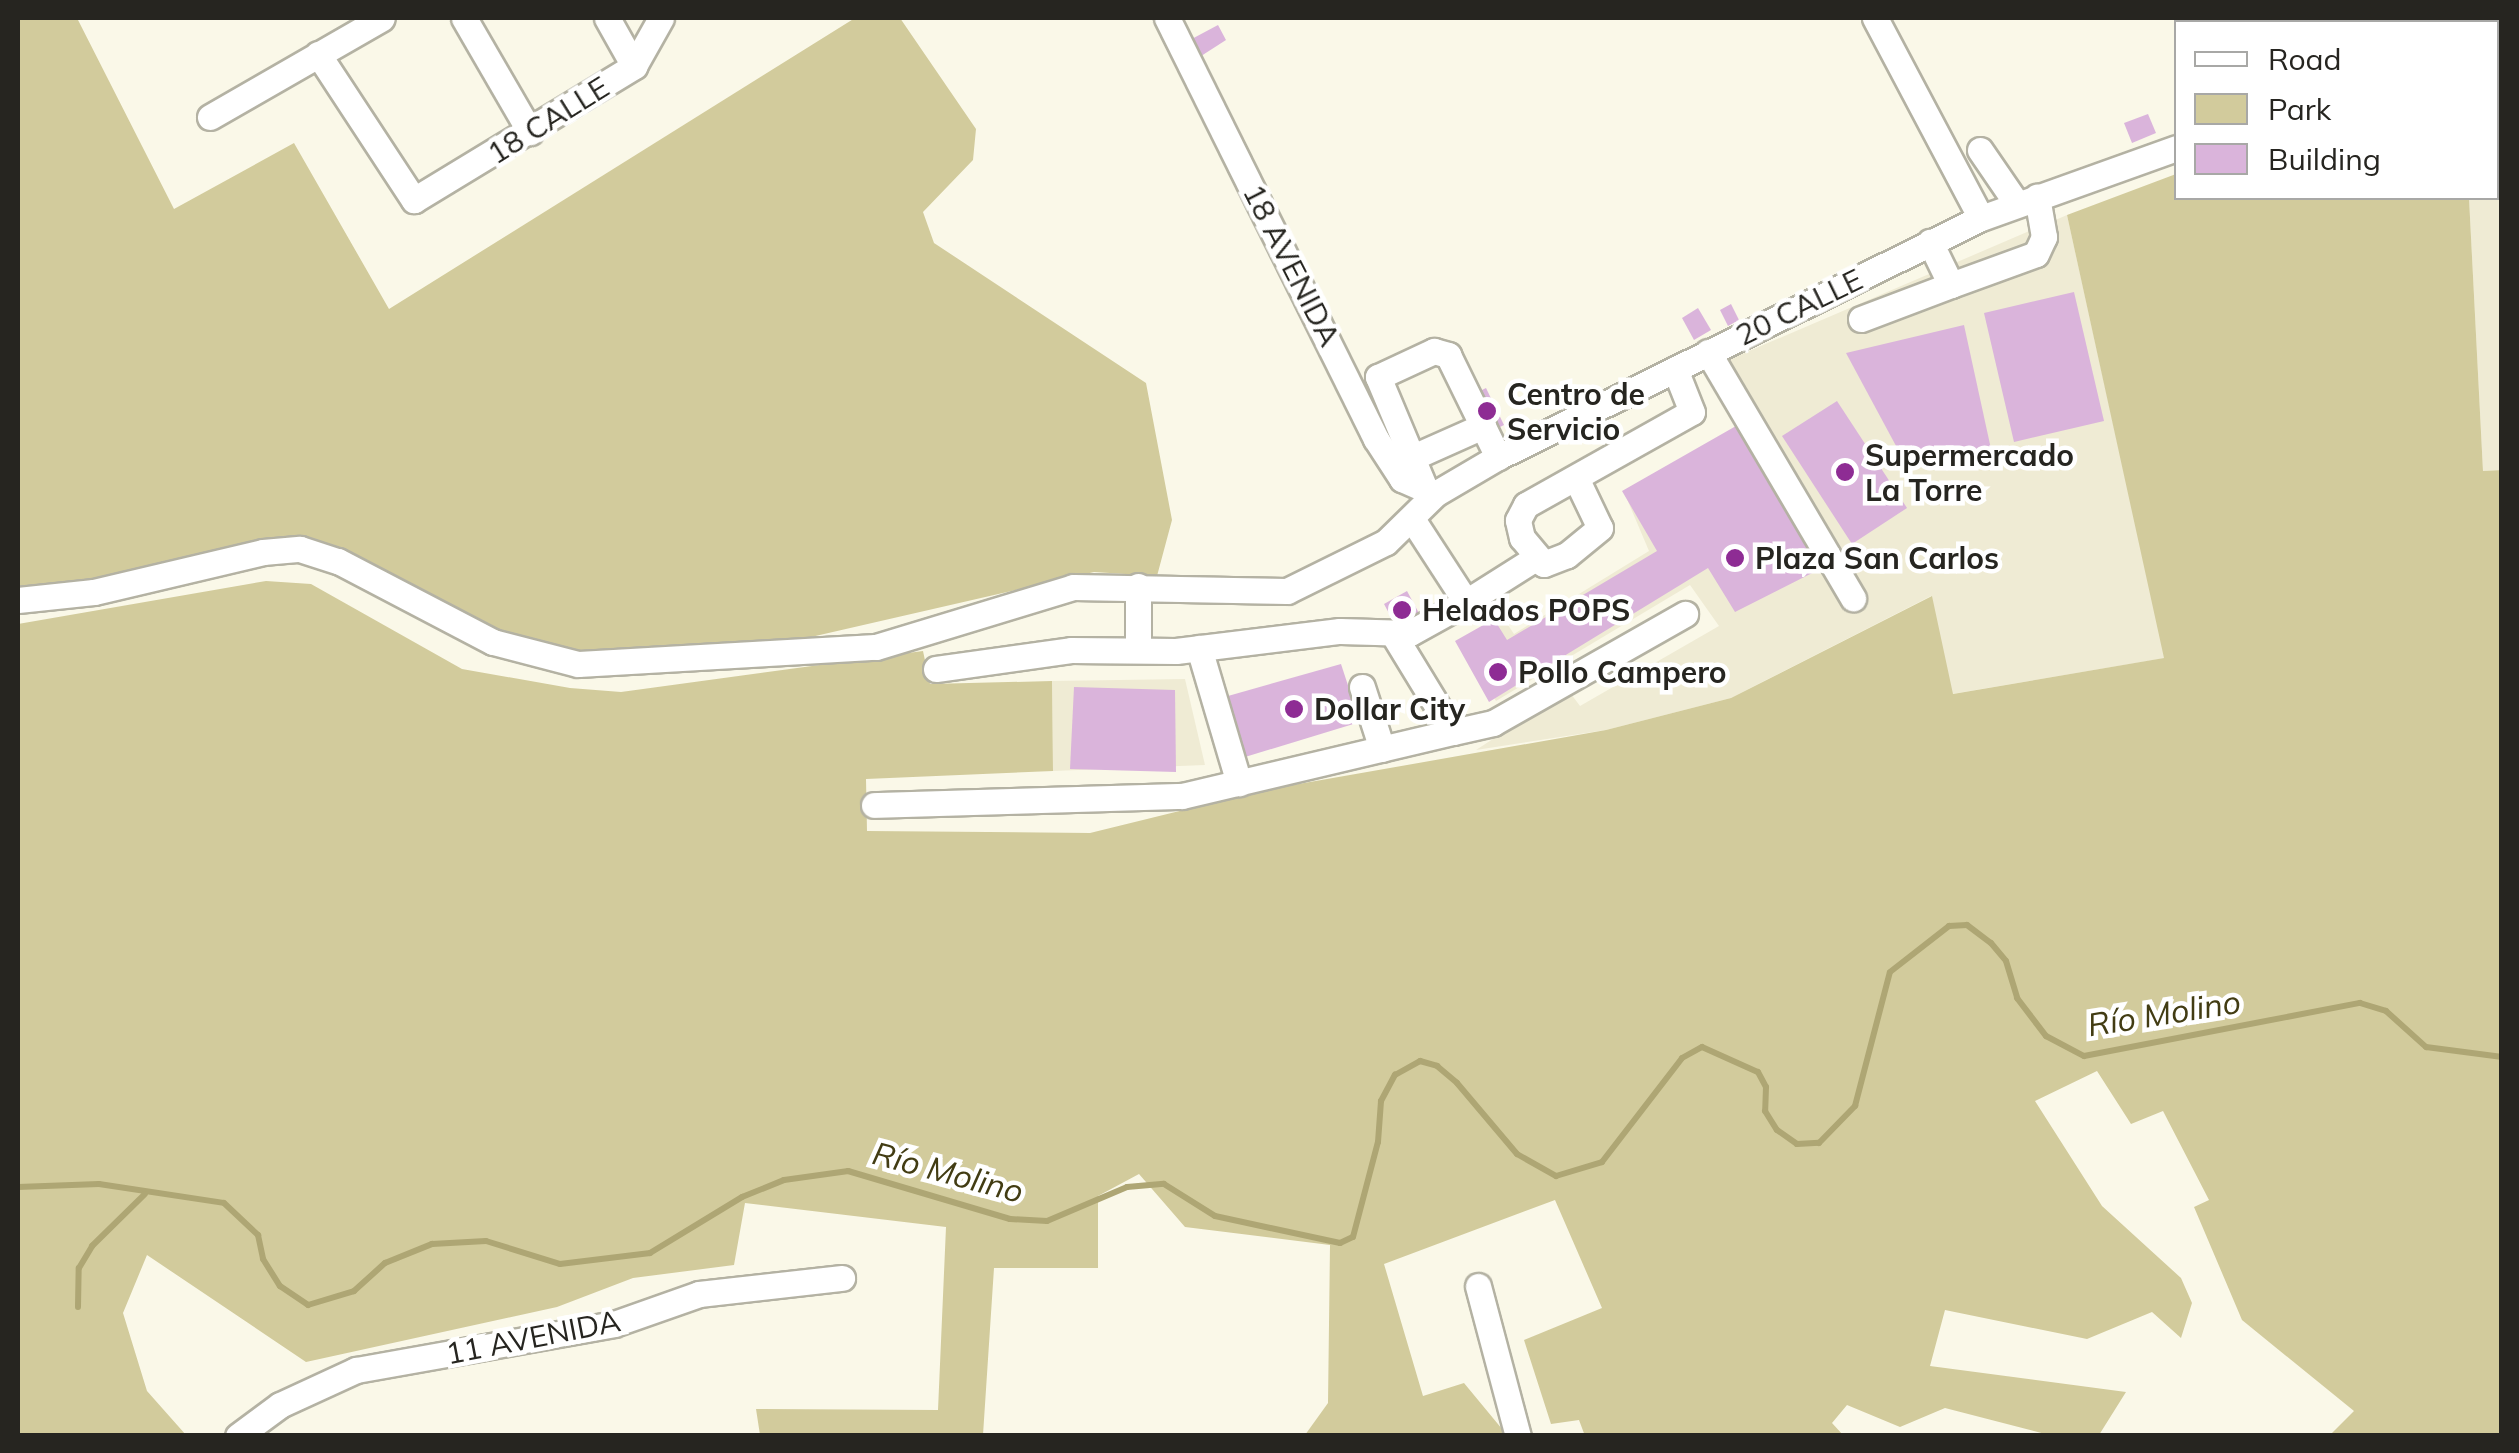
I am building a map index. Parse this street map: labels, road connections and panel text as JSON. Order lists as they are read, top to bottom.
{
  "streets": {
    "street": [
      "18 CALLE",
      "18 AVENIDA",
      "20 CALLE",
      "11 AVENIDA"
    ]
  },
  "crossings": [
    ["18 AVENIDA", "20 CALLE"]
  ],
  "water": ["Río Molino"],
  "places": [
    "Centro de Servicio",
    "Supermercado La Torre",
    "Plaza San Carlos",
    "Helados POPS",
    "Pollo Campero",
    "Dollar City"
  ],
  "legend": ["Road", "Park", "Building"]
}
